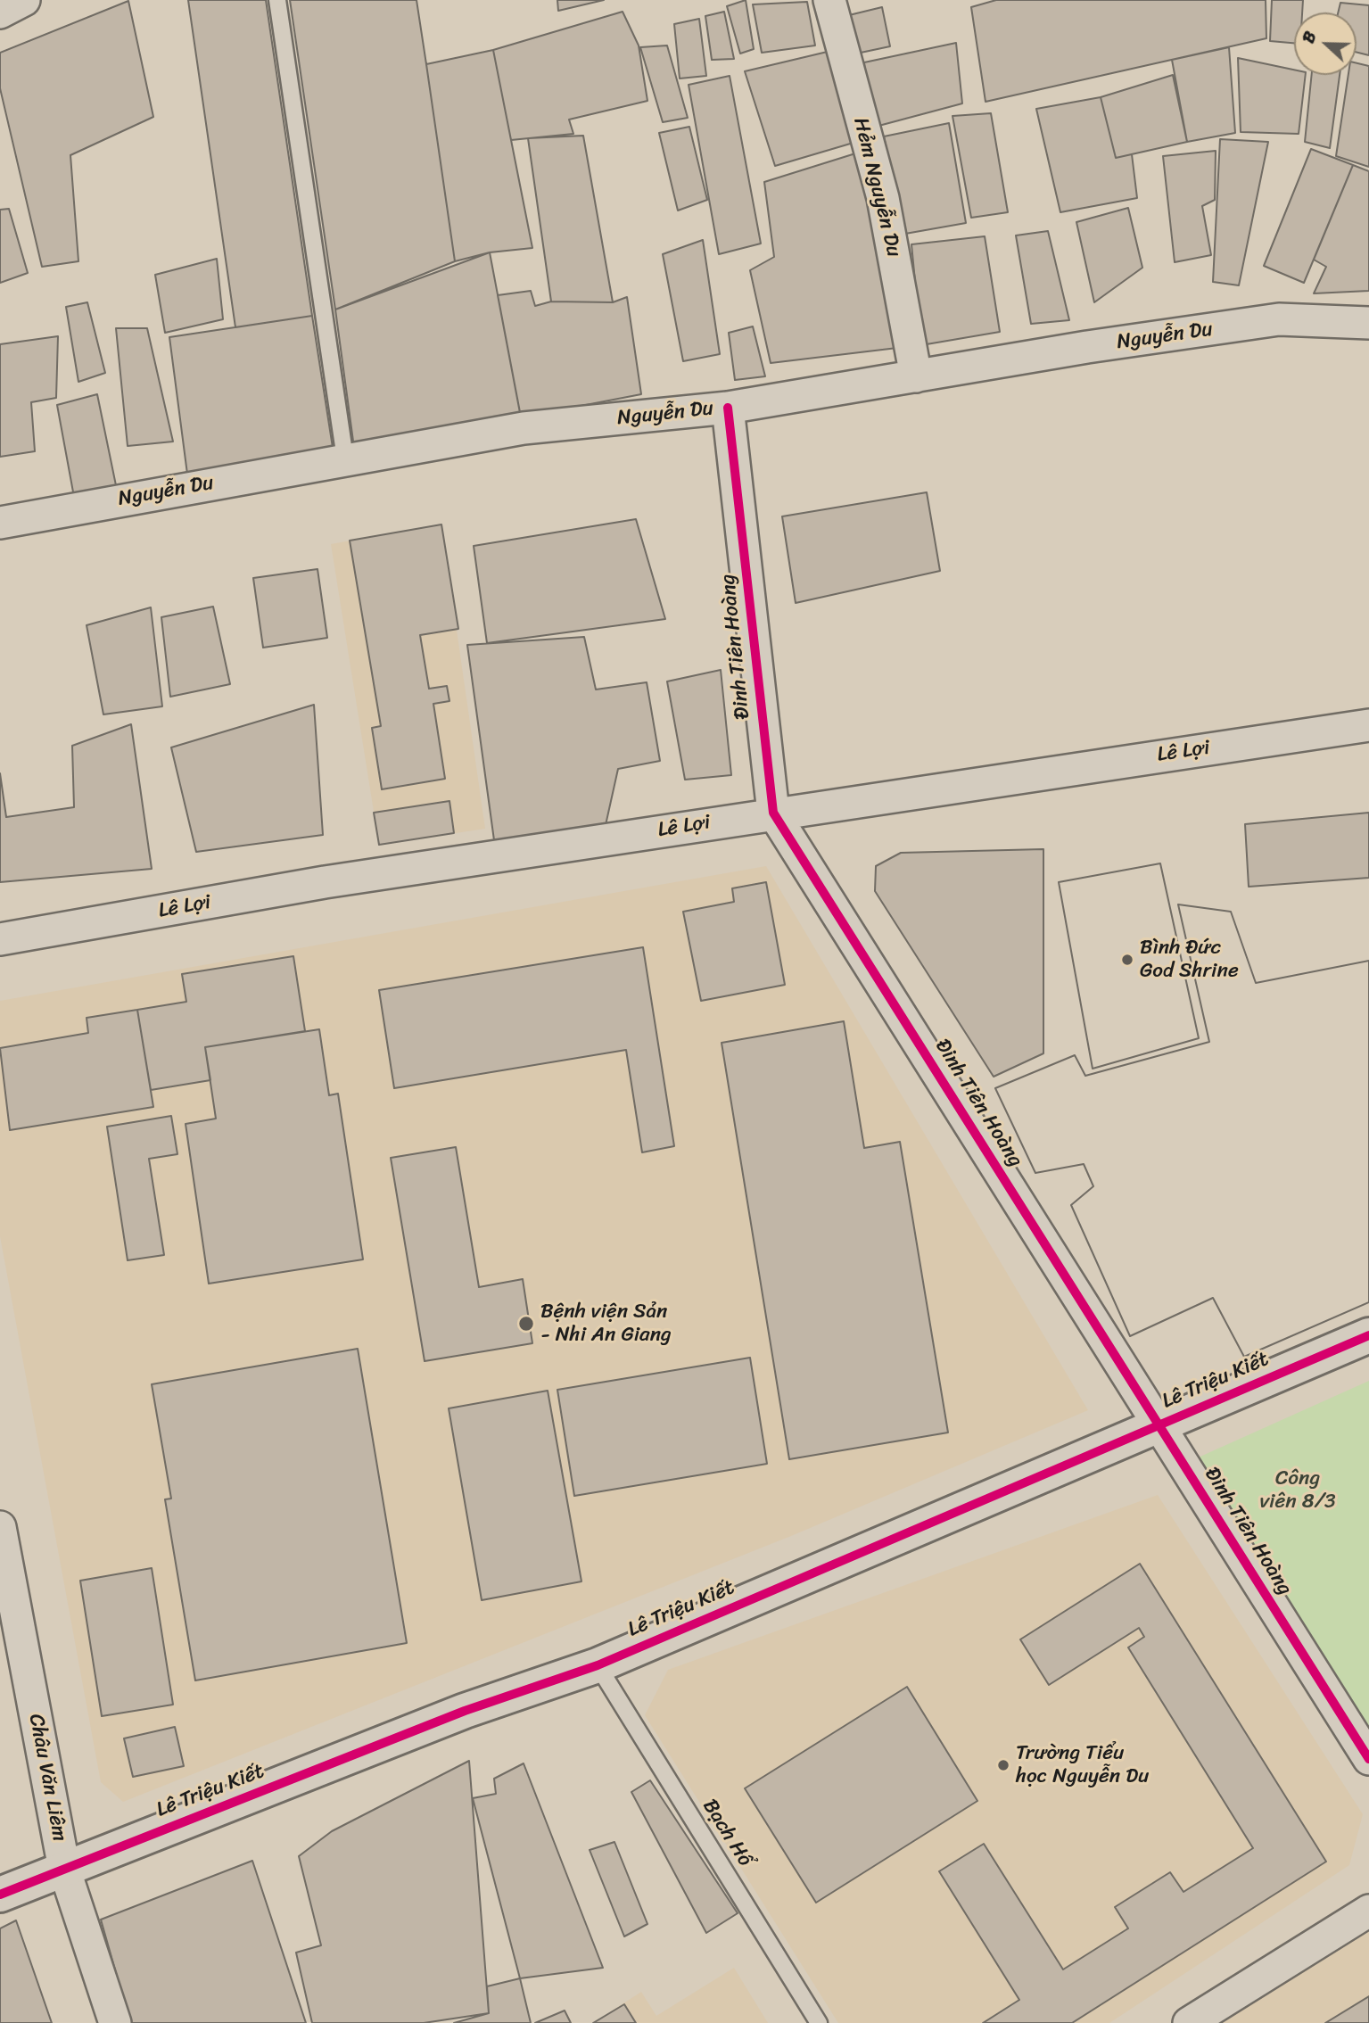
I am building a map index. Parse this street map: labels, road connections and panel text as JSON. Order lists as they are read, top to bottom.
{
  "streets": {
    "street": [
      "Hẻm Nguyễn Du",
      "Nguyễn Du",
      "Đinh Tiên Hoàng",
      "Lê Lợi",
      "Lê Triệu Kiết",
      "Châu Văn Liêm"
    ],
    "lane": ["Bạch Hổ"]
  },
  "crossings": [
    ["Hẻm Nguyễn Du", "Nguyễn Du"],
    ["Nguyễn Du", "Đinh Tiên Hoàng"],
    ["Đinh Tiên Hoàng", "Lê Lợi"],
    ["Đinh Tiên Hoàng", "Lê Triệu Kiết"],
    ["Lê Triệu Kiết", "Châu Văn Liêm"],
    ["Lê Triệu Kiết", "Bạch Hổ"]
  ],
  "parks": ["Công viên 8/3"],
  "places": ["Bình Đức God Shrine", "Bệnh viện Sản - Nhi An Giang", "Trường Tiểu học Nguyễn Du"],
  "north": "left"
}
